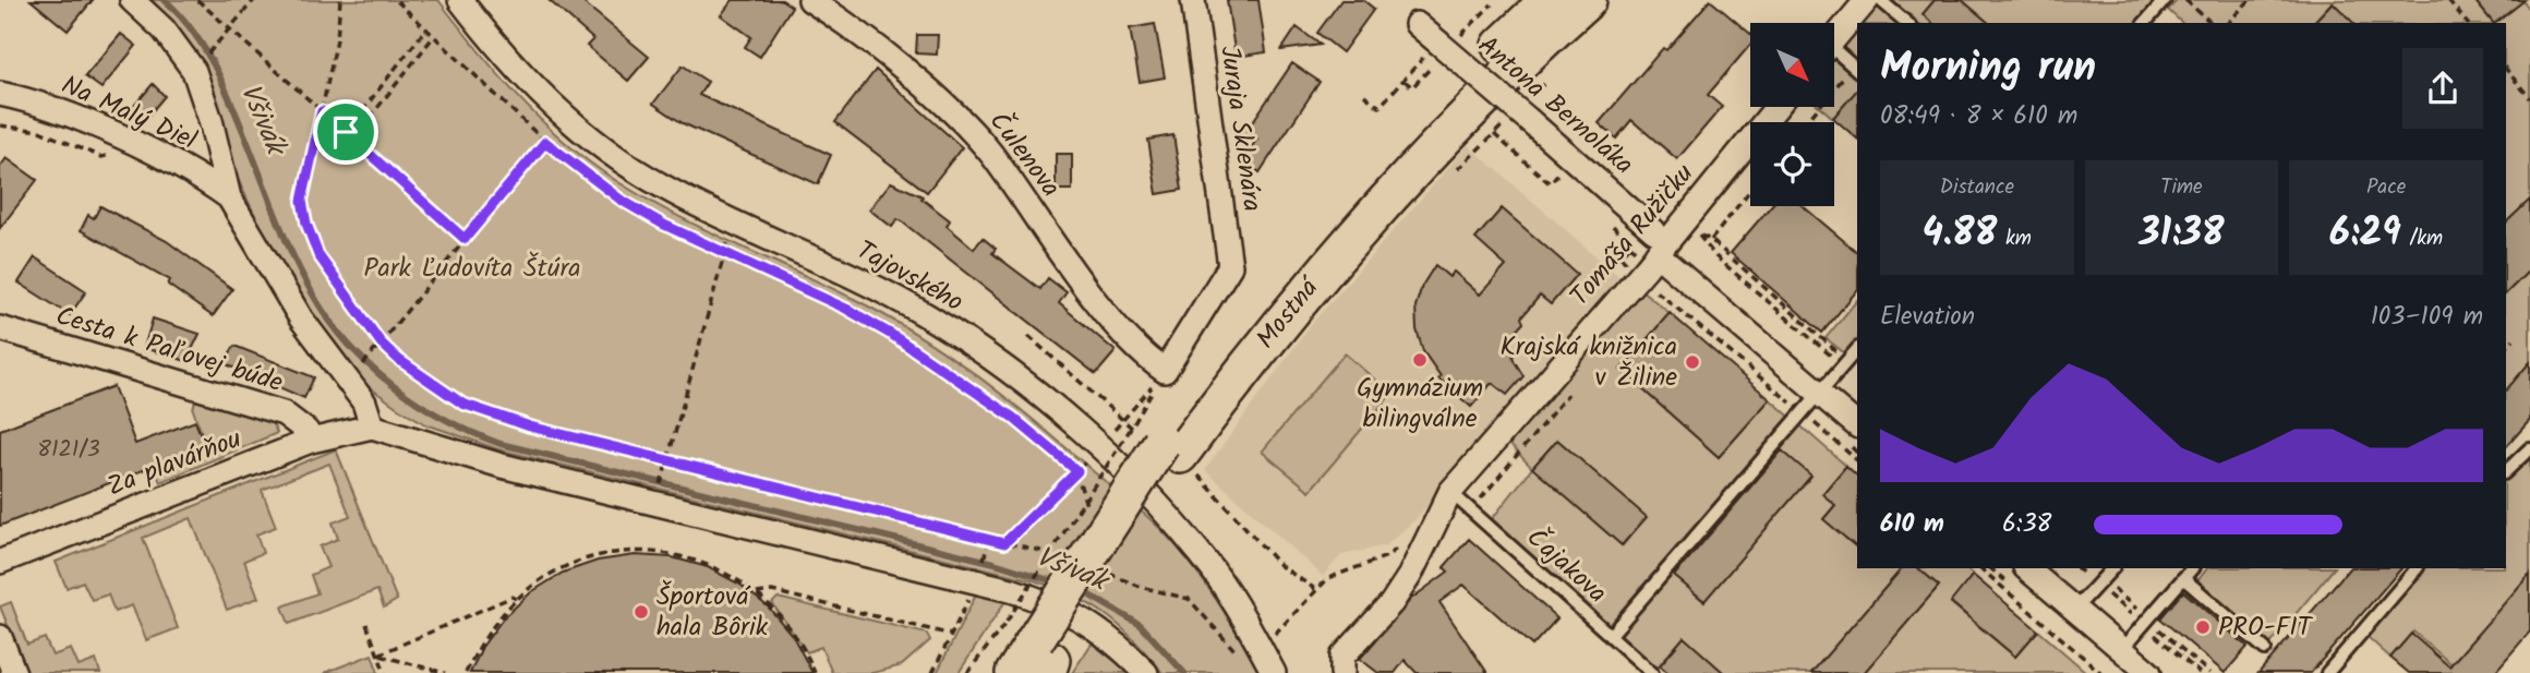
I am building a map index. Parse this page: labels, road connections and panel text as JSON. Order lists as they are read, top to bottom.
{
  "streets": {
    "main road": ["Mostná"],
    "street": [
      "Antona Bernoláka",
      "Na Malý Diel",
      "Juraja Sklenára",
      "Čulenova",
      "Tomáša Ružičku",
      "Tajovského",
      "Cesta k Paľovej búde",
      "Za plavárňou"
    ],
    "lane": ["Čajakova"]
  },
  "crossings": [
    ["Antona Bernoláka", "Tomáša Ružičku"],
    ["Juraja Sklenára", "Čulenova"],
    ["Tomáša Ružičku", "Čajakova"],
    ["Cesta k Paľovej búde", "Za plavárňou"]
  ],
  "water": ["Všivák"],
  "parks": ["Park Ľudovíta Štúra"],
  "places": [
    "Gymnázium bilingválne",
    "Krajská knižnica v Žiline",
    "Športová hala Bôrik",
    "PRO-FIT"
  ],
  "house_numbers": ["8121/3"],
  "north": "bottom right",
  "page": {
    "heading": ["Morning run", "08:49 · 8 × 610 m"],
    "stats": [
      ["Distance", "4.88 km"],
      ["Time", "31:38"],
      ["Pace", "6:29 /km"]
    ],
    "chart": ["Elevation", "103–109 m"],
    "list": [
      {
        "name": "610 m",
        "note": "6:38"
      }
    ]
  }
}
